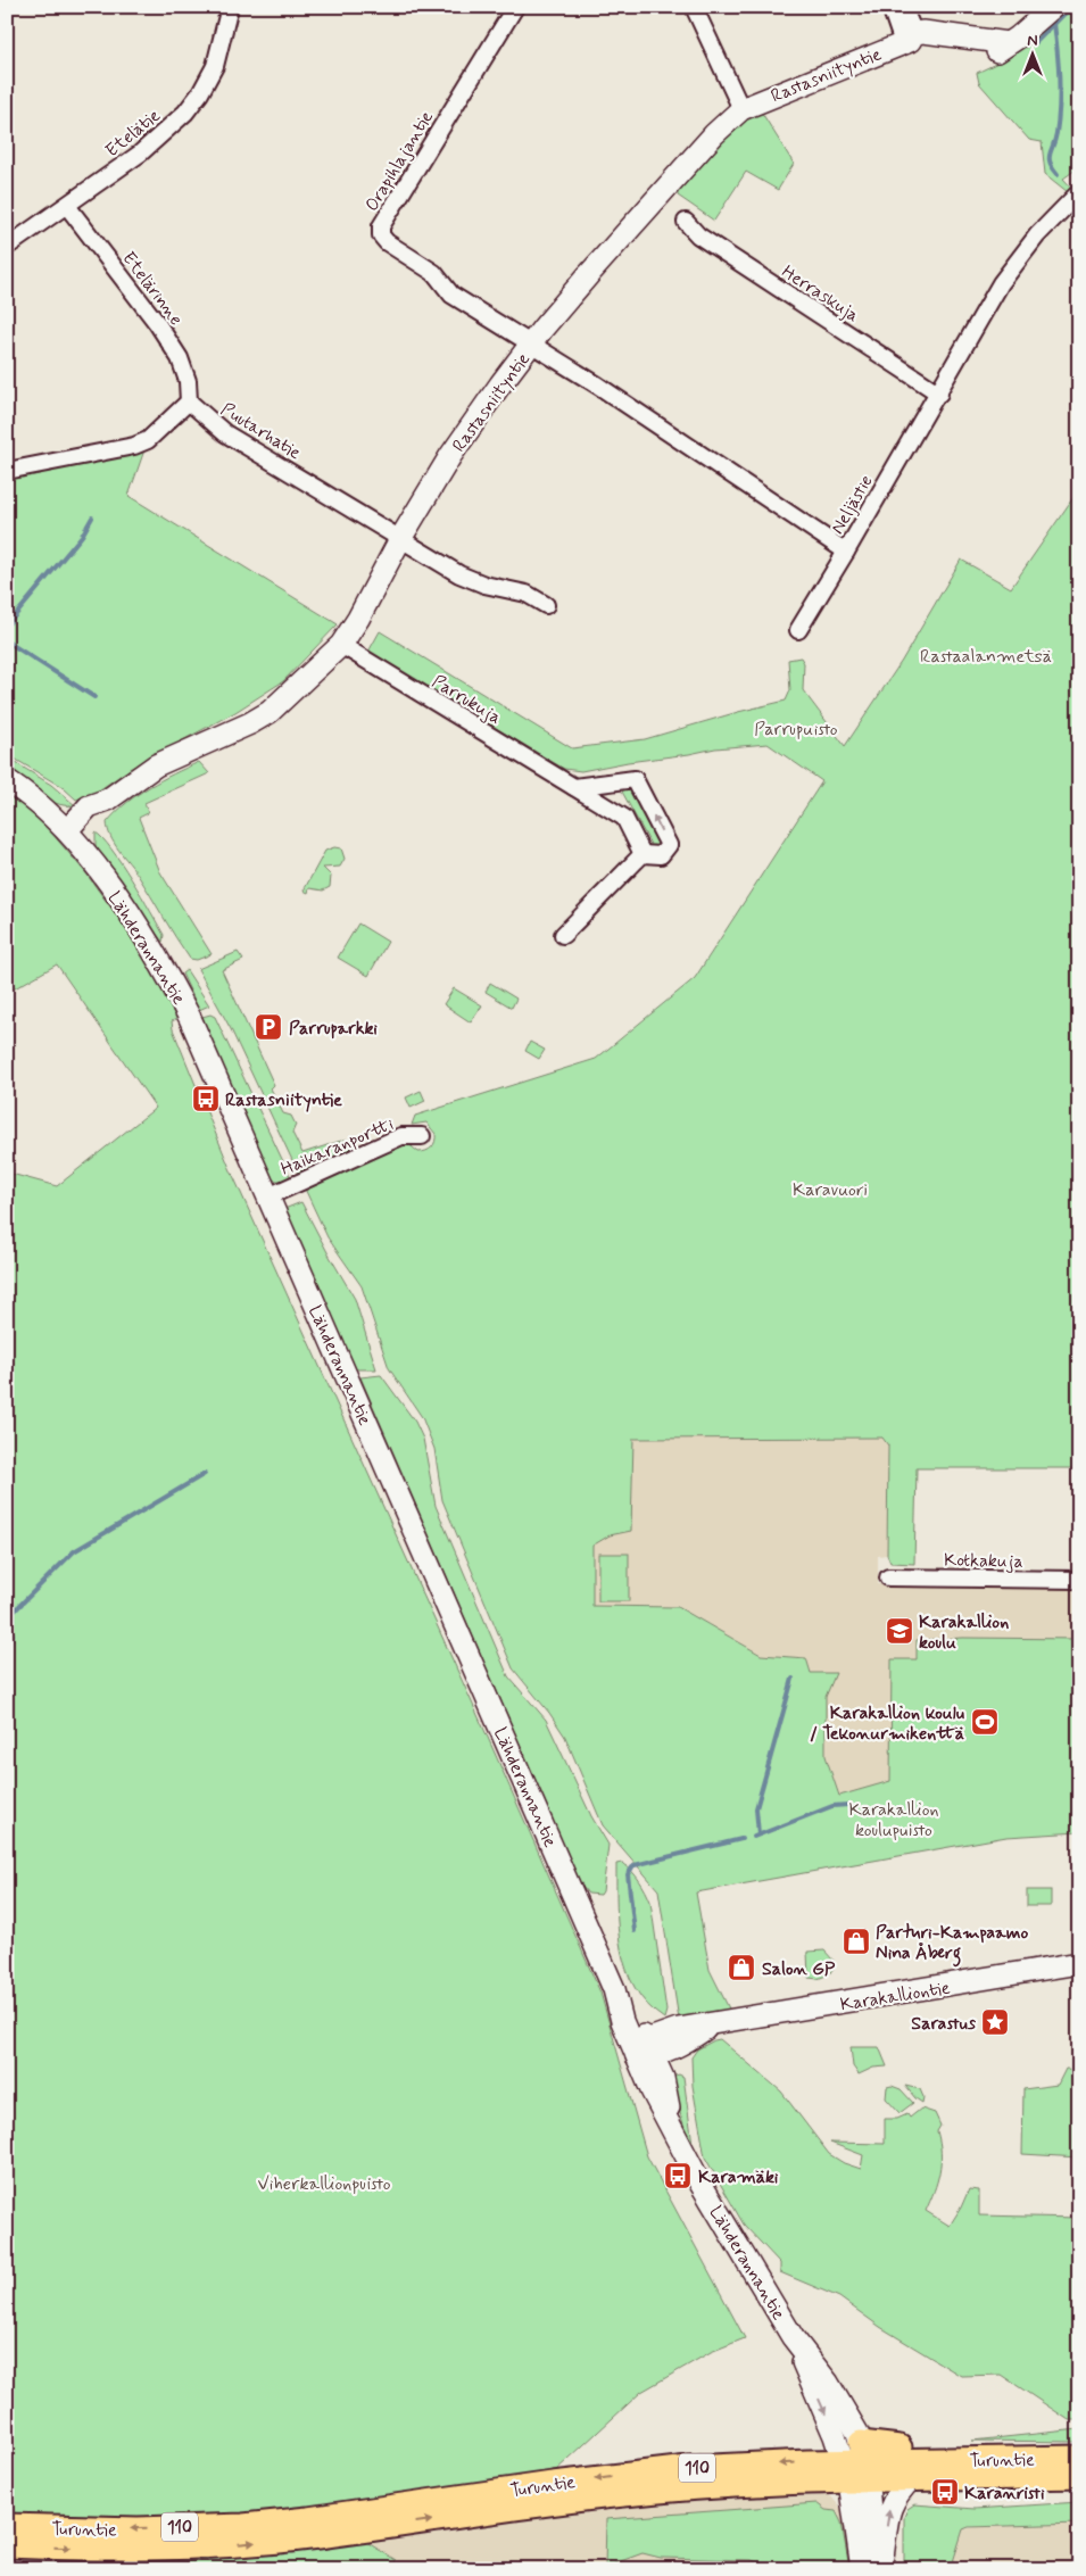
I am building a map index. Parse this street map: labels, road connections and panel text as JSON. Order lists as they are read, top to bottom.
{
  "streets": {
    "main road": ["Turuntie", "110"],
    "street": [
      "Rastasniityntie",
      "Etelätie",
      "Orapihlajantie",
      "Etelärinne",
      "Herraskuja",
      "Puutarhatie",
      "Neljästie",
      "Parrukuja",
      "Lähderannantie",
      "Haikaranportti",
      "Kotkakuja",
      "Karakalliontie"
    ]
  },
  "crossings": [
    ["Rastasniityntie", "Orapihlajantie"],
    ["Rastasniityntie", "Puutarhatie"],
    ["Rastasniityntie", "Neljästie"],
    ["Rastasniityntie", "Parrukuja"],
    ["Rastasniityntie", "Lähderannantie"],
    ["Etelätie", "Etelärinne"],
    ["Orapihlajantie", "Neljästie"],
    ["Etelärinne", "Puutarhatie"],
    ["Herraskuja", "Neljästie"],
    ["Lähderannantie", "Haikaranportti"],
    ["Lähderannantie", "Karakalliontie"],
    ["Lähderannantie", "Turuntie"]
  ],
  "parks": [
    "Rastaalanmetsä",
    "Parrupuisto",
    "Karavuori",
    "Karakallion koulupuisto",
    "Viherkallionpuisto"
  ],
  "places": {
    "parking": ["Parruparkki"],
    "bus stop": ["Rastasniityntie", "Karamäki", "Karanristi"],
    "school or university": ["Karakallion koulu"],
    "sports": ["Karakallion koulu / Tekonurmikenttä"],
    "shop": ["Parturi-Kampaamo Nina Åberg", "Salon GP"],
    "place": ["Sarastus"]
  },
  "north": "top"
}
